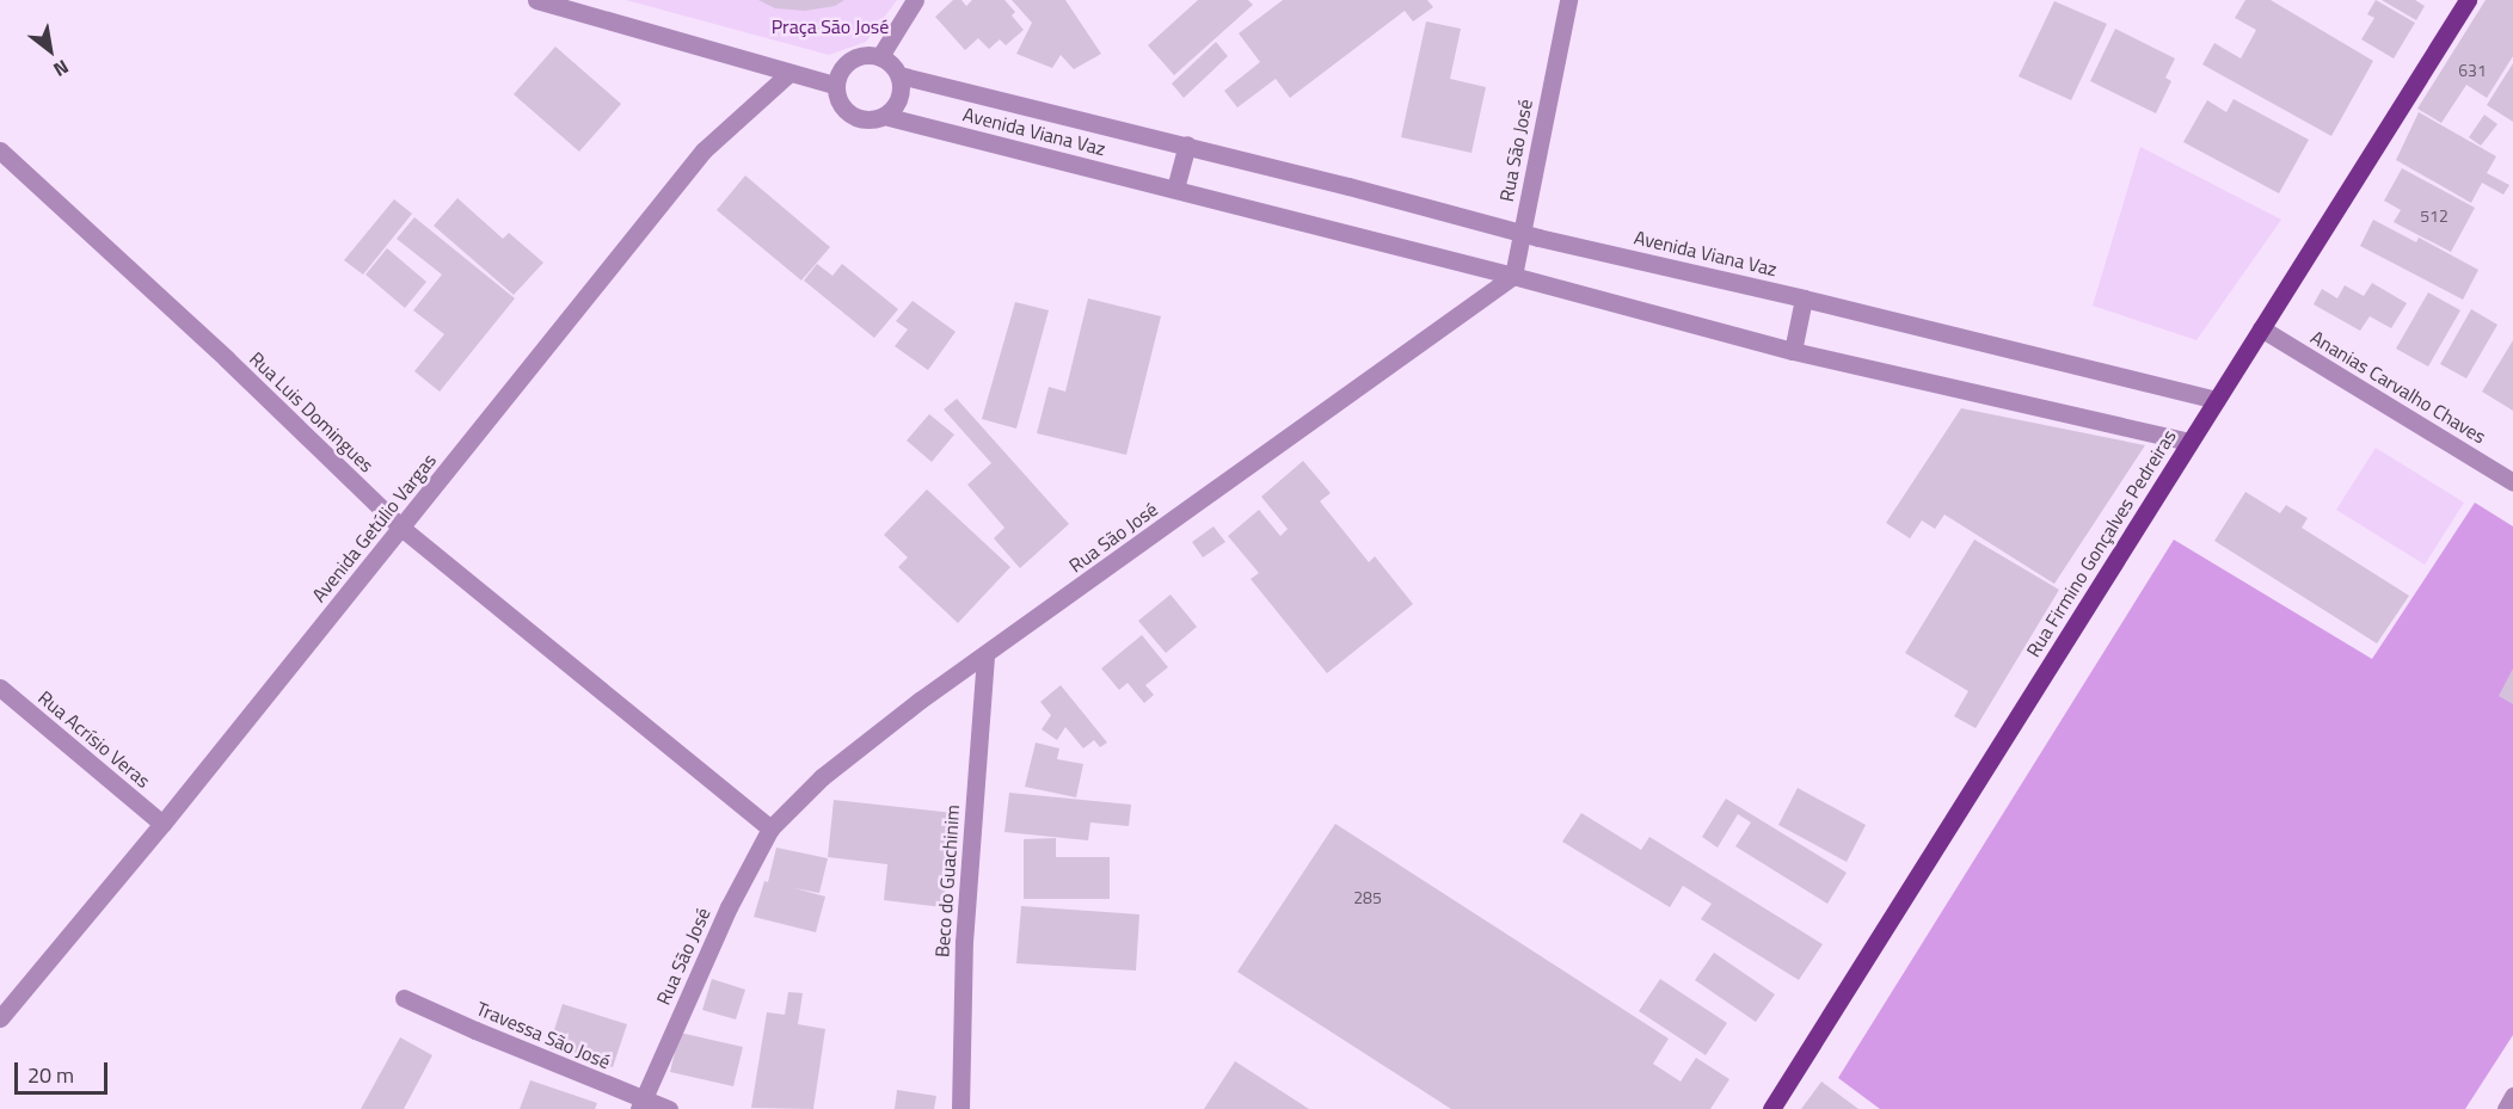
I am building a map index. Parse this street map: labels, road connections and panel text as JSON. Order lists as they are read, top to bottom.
{
  "streets": {
    "main road": ["Rua Firmino Gonçalves Pedreiras"],
    "street": [
      "Avenida Viana Vaz",
      "Rua São José",
      "Ananias Carvalho Chaves",
      "Rua Luis Domingues",
      "Avenida Getúlio Vargas",
      "Rua Acrísio Veras",
      "Beco do Guachinim",
      "Travessa São José"
    ]
  },
  "crossings": [
    ["Avenida Viana Vaz", "Rua São José"],
    ["Avenida Viana Vaz", "Rua Firmino Gonçalves Pedreiras"],
    ["Rua São José", "Rua Luis Domingues"],
    ["Rua São José", "Beco do Guachinim"],
    ["Rua São José", "Travessa São José"],
    ["Ananias Carvalho Chaves", "Rua Firmino Gonçalves Pedreiras"],
    ["Rua Luis Domingues", "Avenida Getúlio Vargas"],
    ["Avenida Getúlio Vargas", "Rua Acrísio Veras"]
  ],
  "parks": ["Praça São José"],
  "house_numbers": ["631", "512", "285"],
  "scale_bar": "20 m",
  "north": "bottom right"
}
